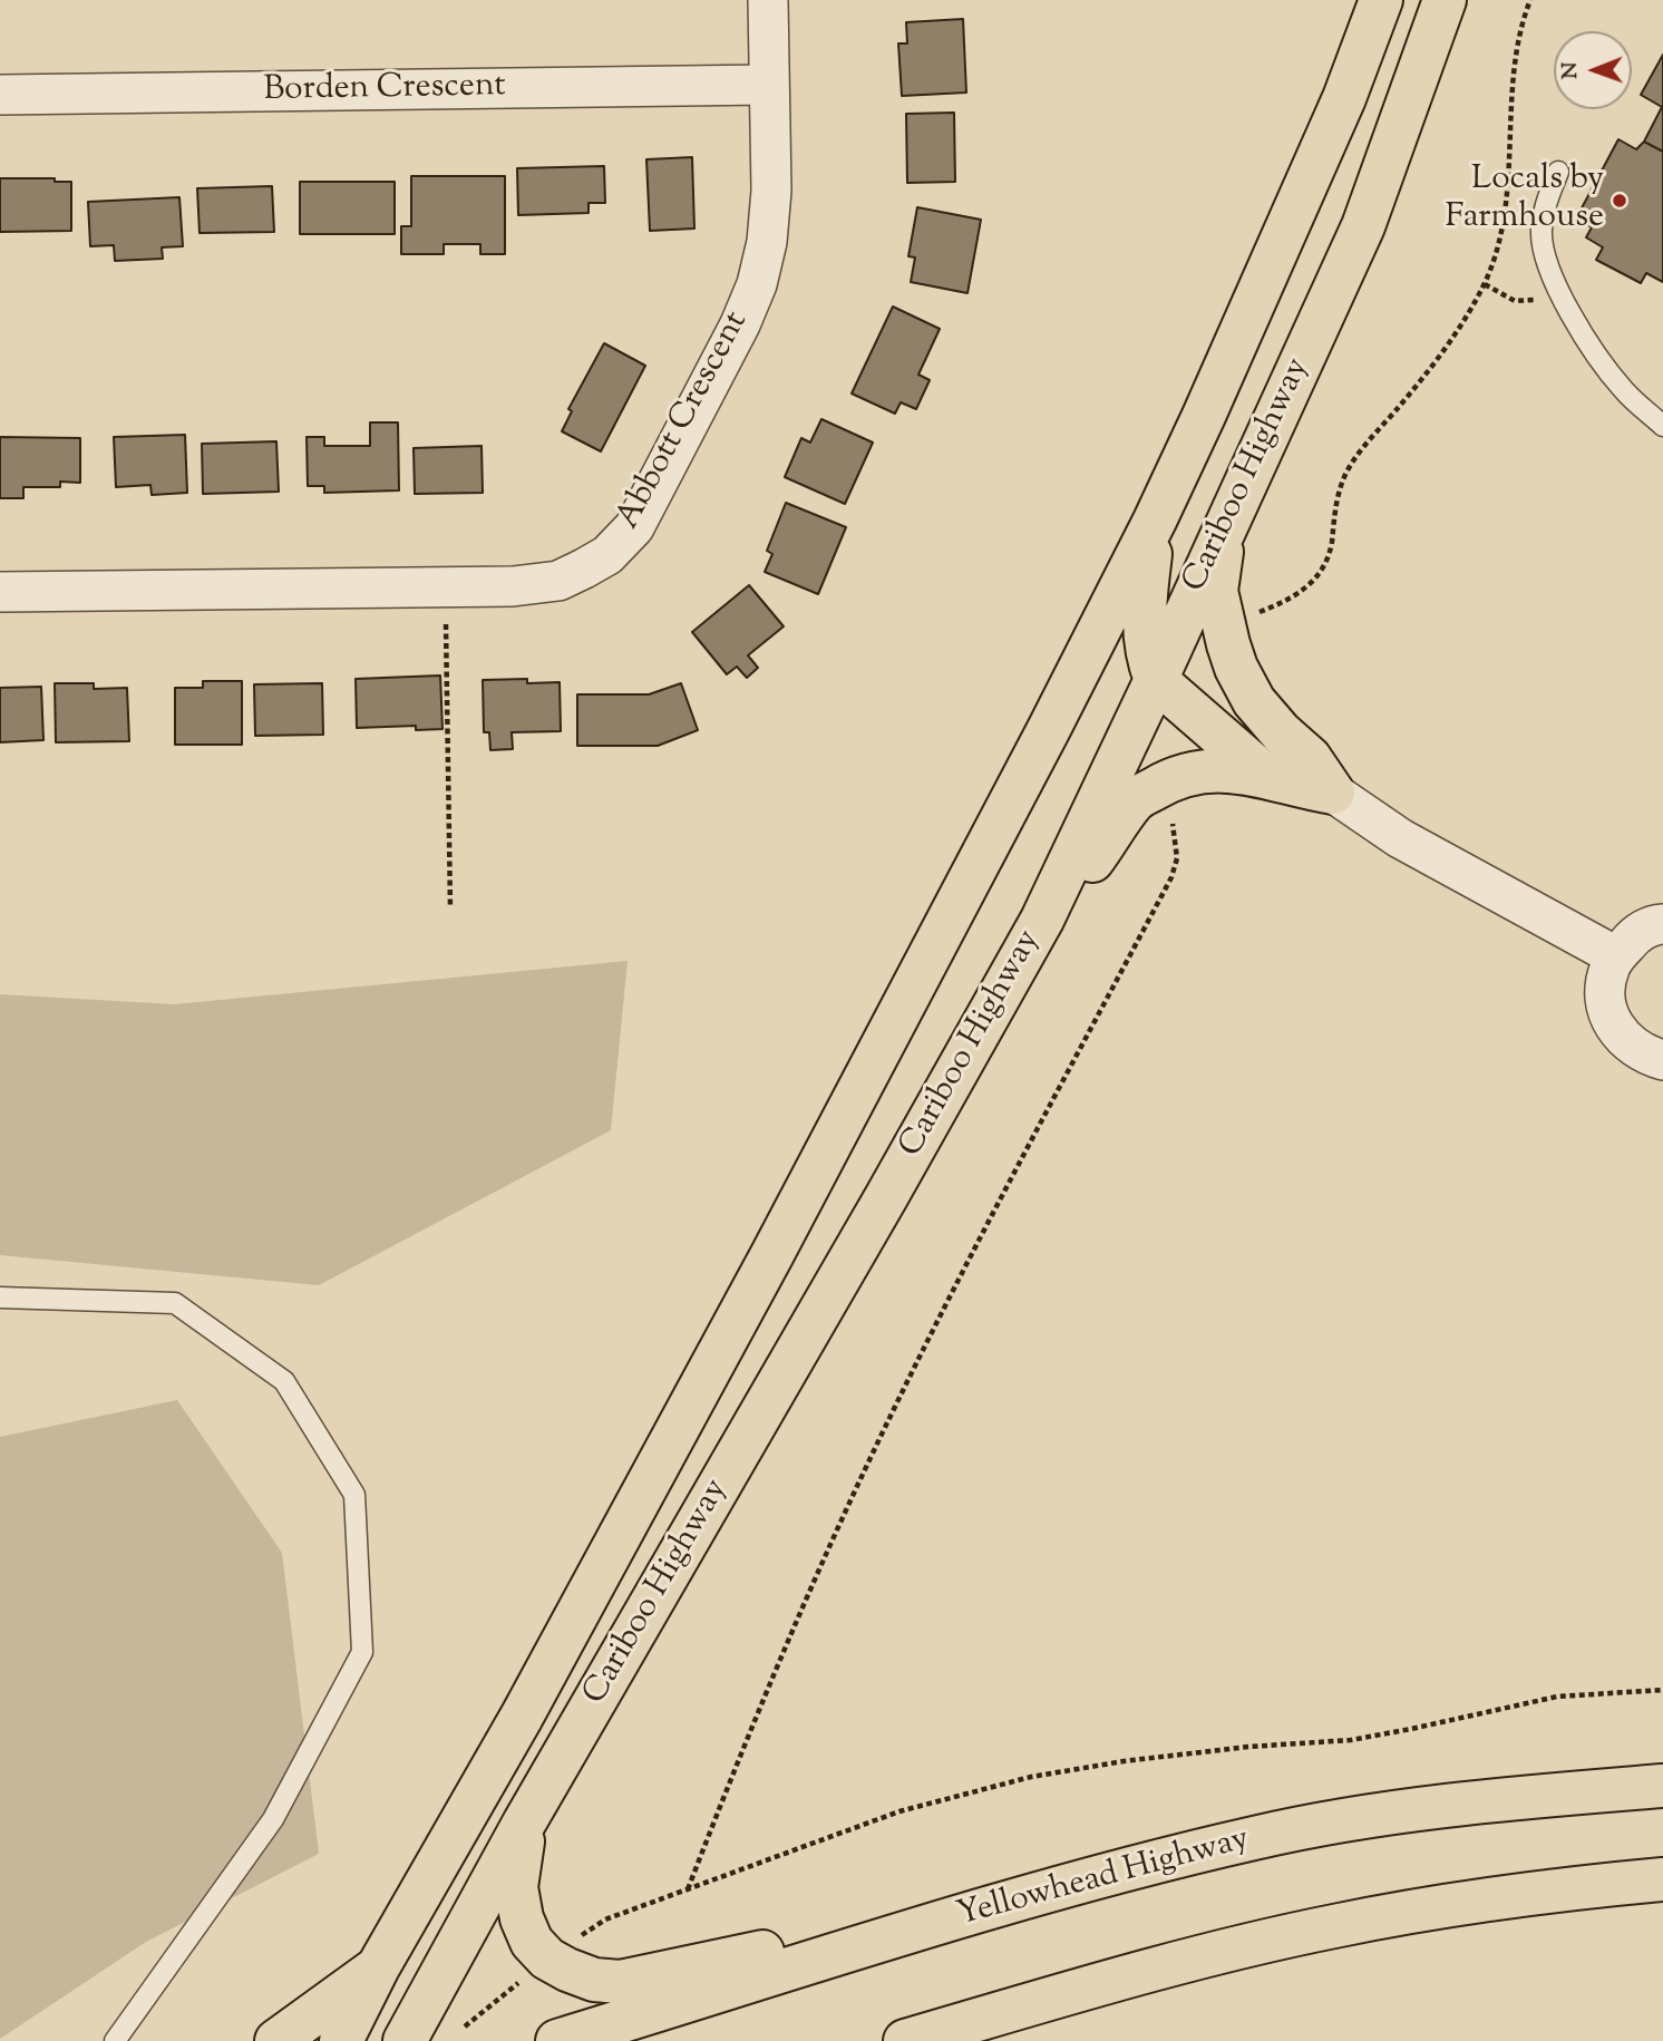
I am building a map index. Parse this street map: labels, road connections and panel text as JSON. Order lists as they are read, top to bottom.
{
  "streets": {
    "highway": ["Cariboo Highway", "Yellowhead Highway"],
    "street": ["Borden Crescent", "Abbott Crescent"]
  },
  "crossings": [
    ["Borden Crescent", "Abbott Crescent"]
  ],
  "places": ["Locals by Farmhouse"],
  "north": "left"
}
